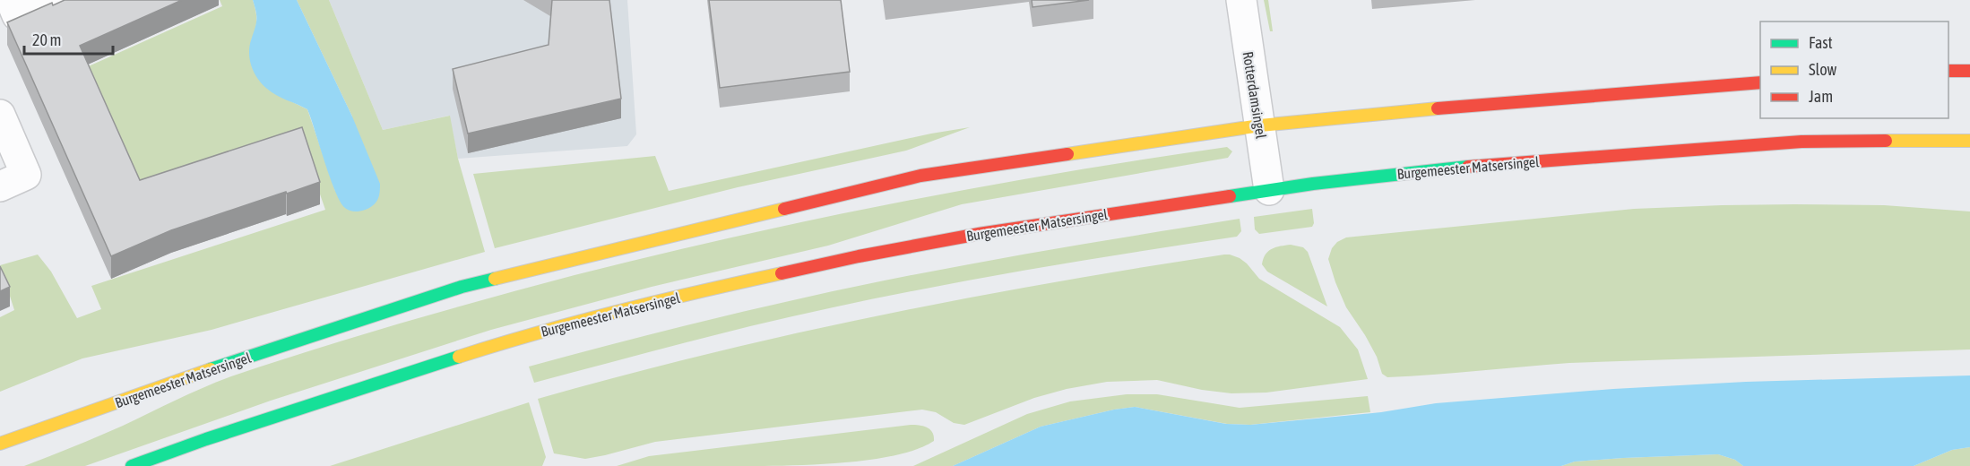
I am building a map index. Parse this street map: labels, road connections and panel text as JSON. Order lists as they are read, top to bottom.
{
  "streets": {
    "main road": ["Burgemeester Matsersingel"],
    "street": ["Rotterdamsingel"]
  },
  "crossings": [
    ["Rotterdamsingel", "Burgemeester Matsersingel"]
  ],
  "legend": ["Fast", "Slow", "Jam"],
  "scale_bar": "20 m"
}
